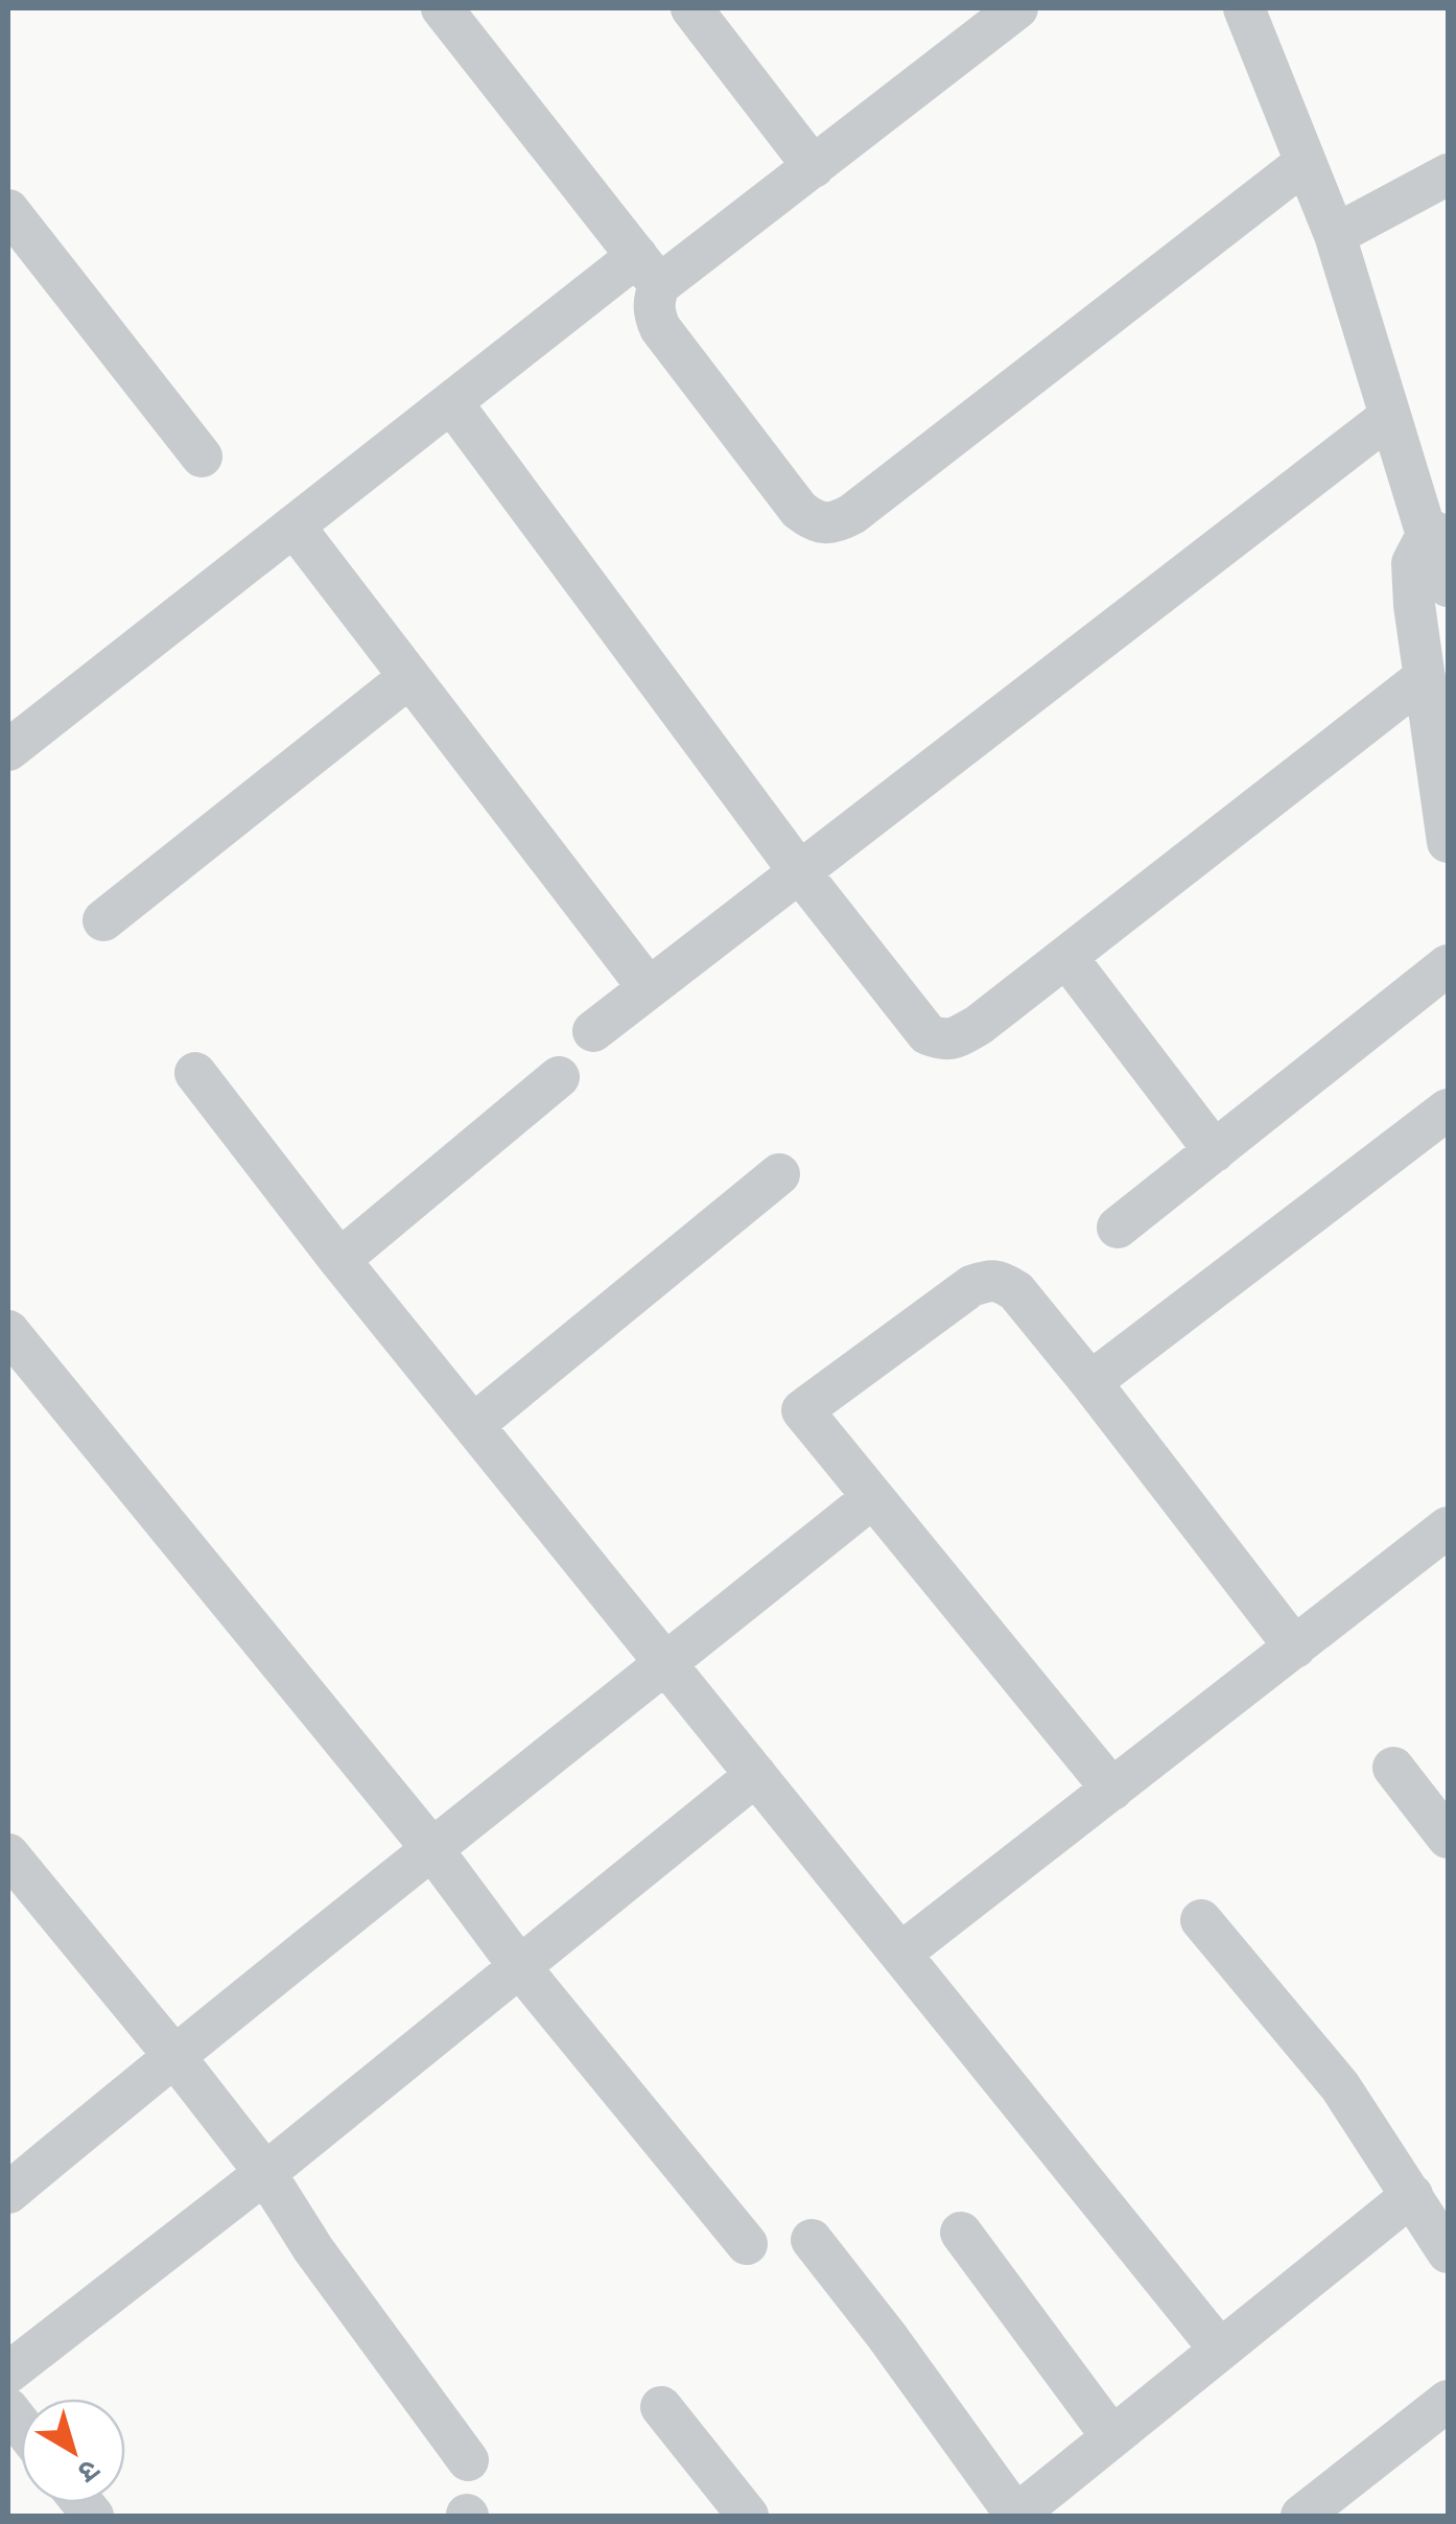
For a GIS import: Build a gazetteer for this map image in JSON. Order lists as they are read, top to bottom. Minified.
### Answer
{"north":"bottom right"}
